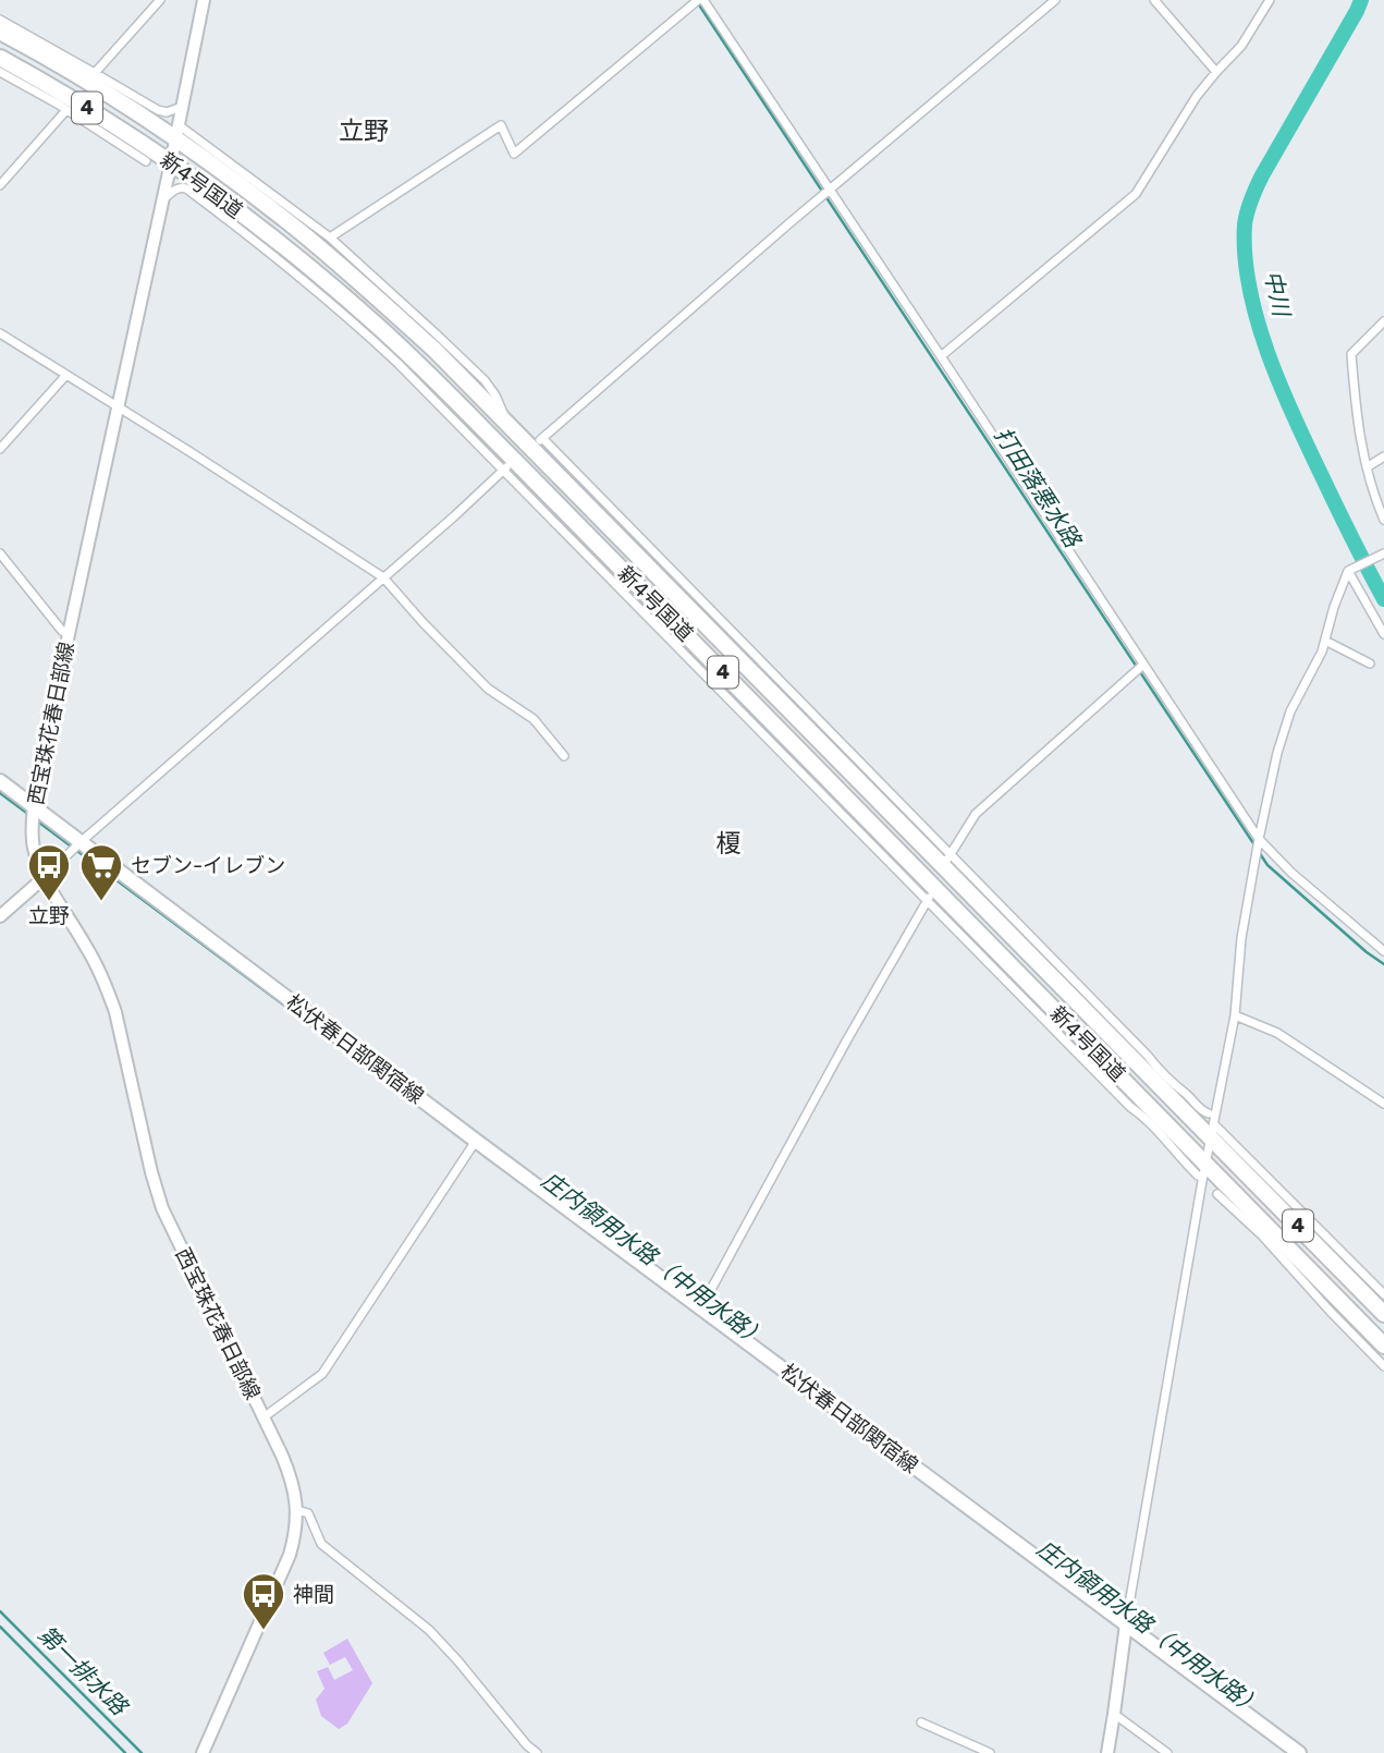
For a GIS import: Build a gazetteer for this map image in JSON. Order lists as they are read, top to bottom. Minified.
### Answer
{"streets":{"highway":["4","新4号国道"],"main road":["西宝珠花春日部線","松伏春日部関宿線"]},"crossings":[["新4号国道","西宝珠花春日部線"],["西宝珠花春日部線","松伏春日部関宿線"]],"districts":["立野","榎"],"water":["中川","打田落悪水路","庄内領用水路（中用水路）","第一排水路"],"places":{"bus stop":["立野","神間"],"supermarket":["セブン-イレブン"]}}
